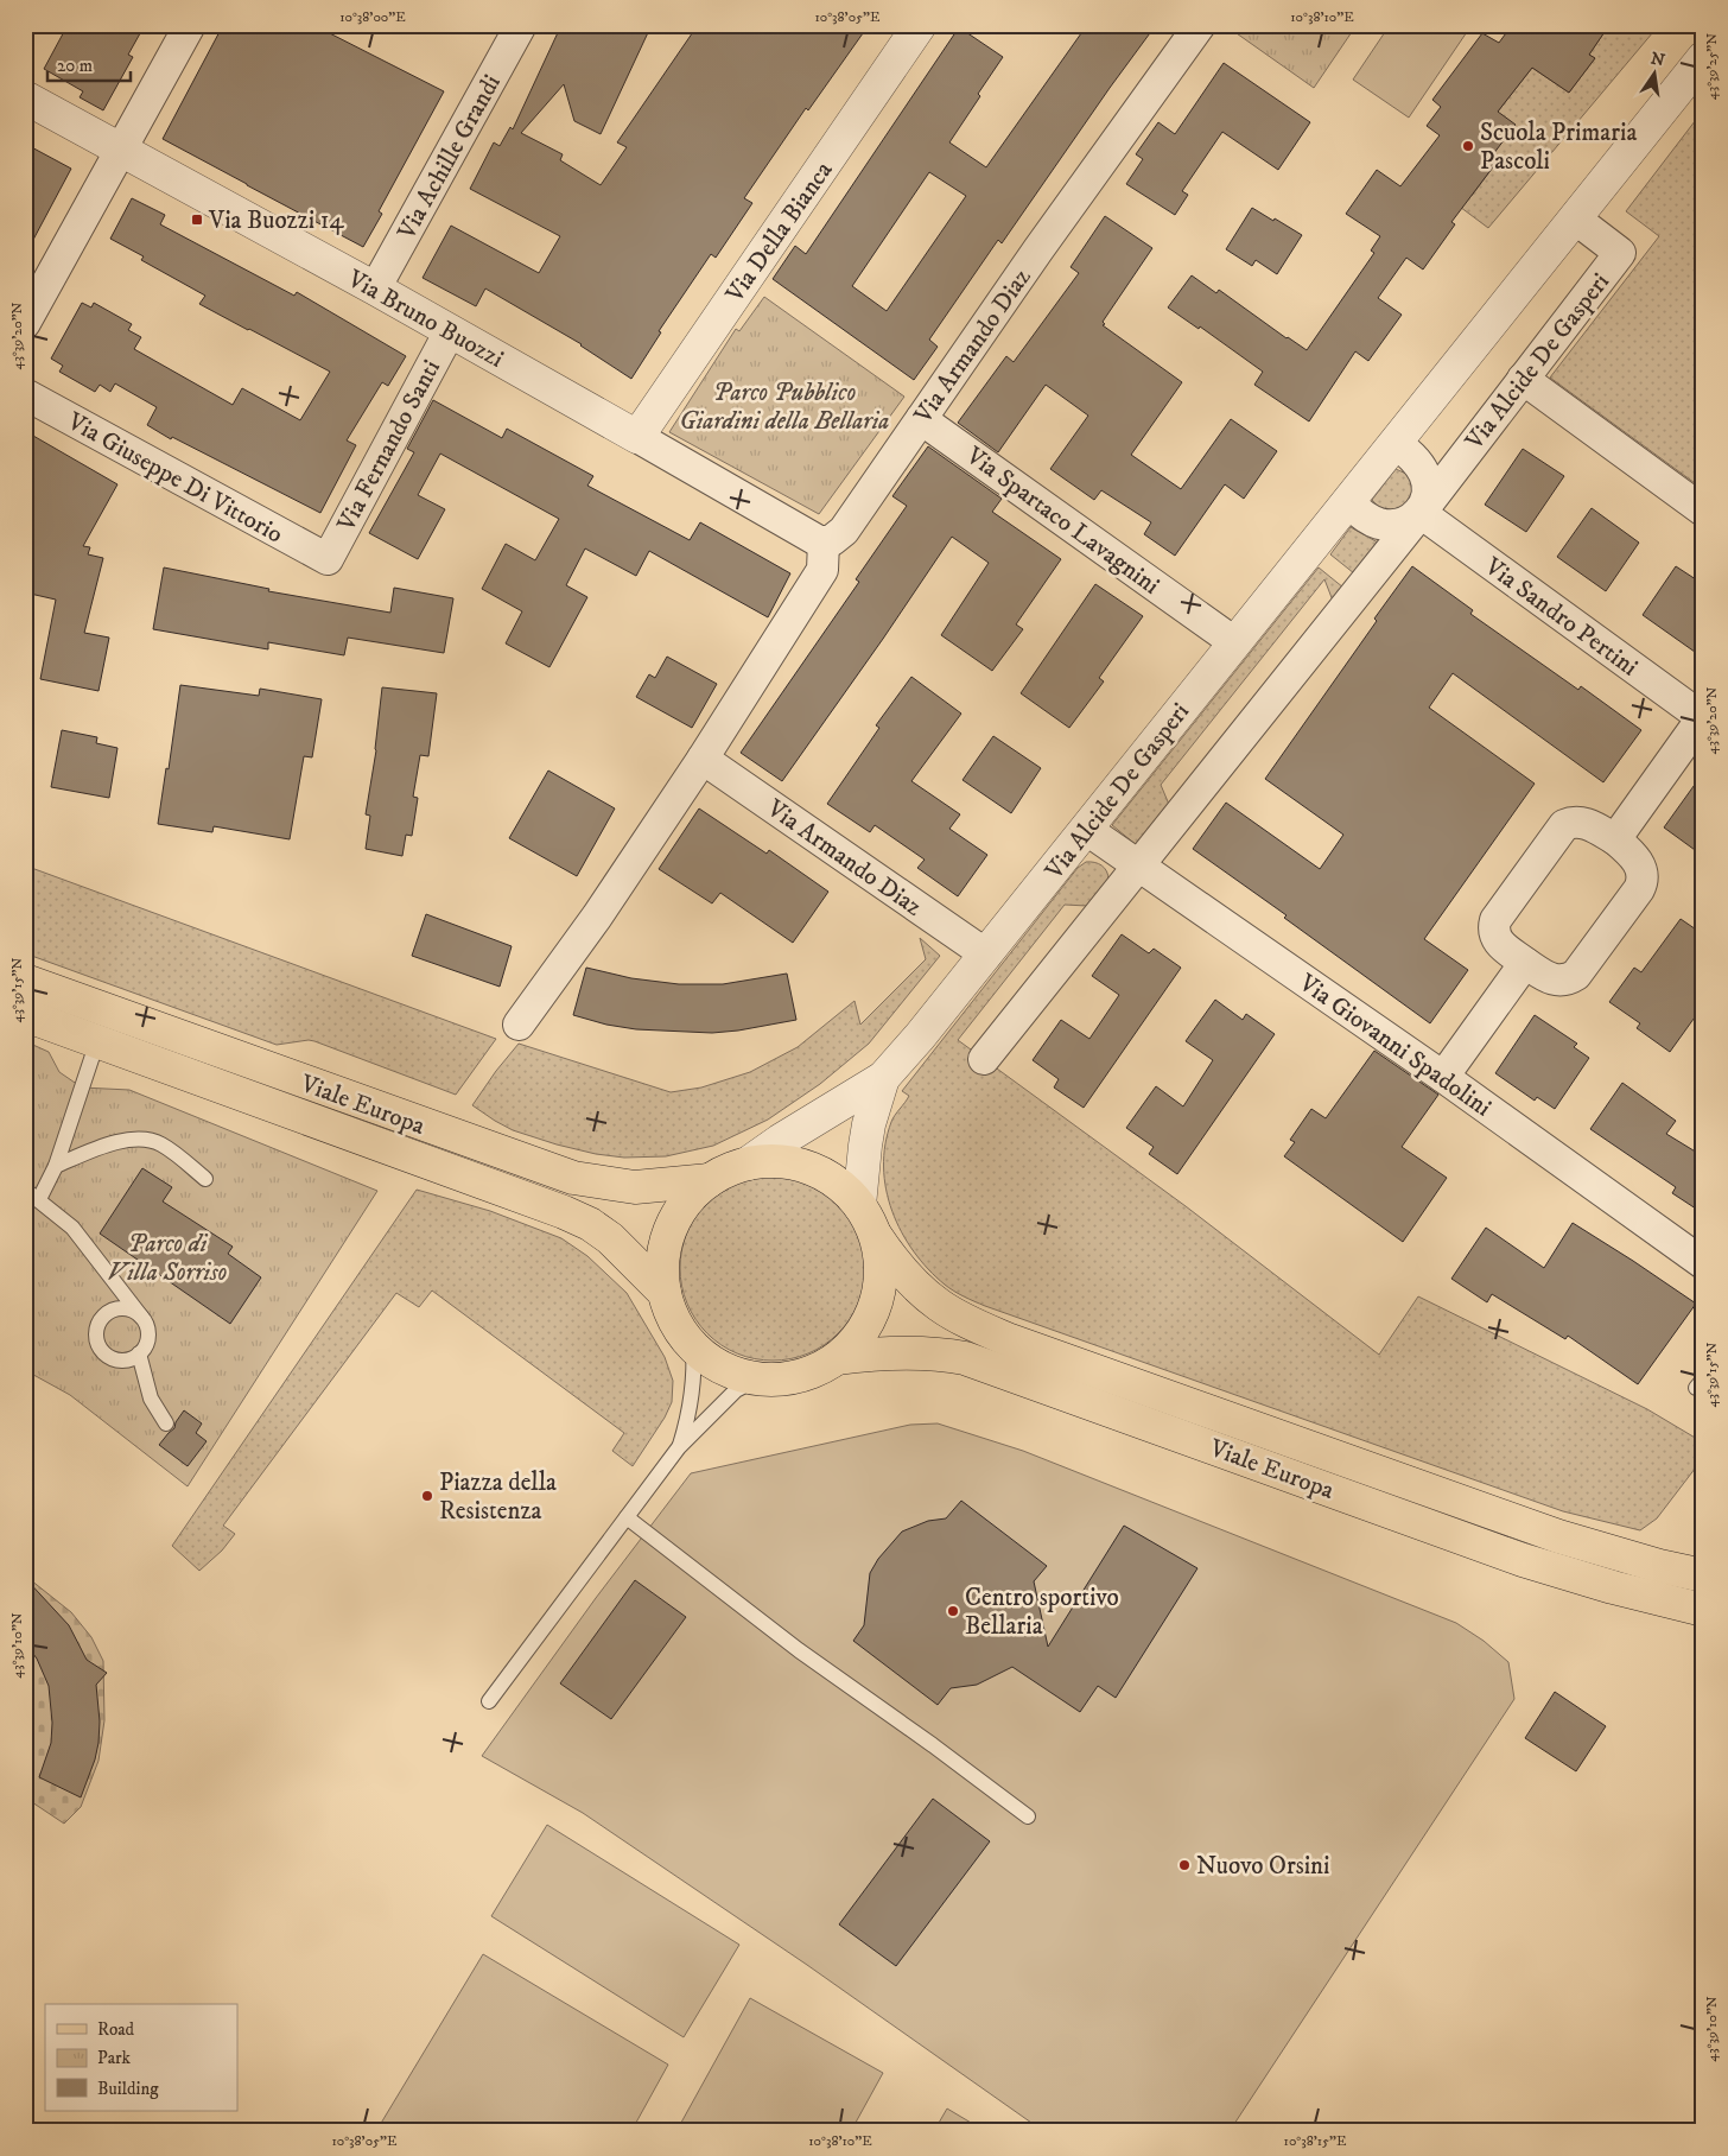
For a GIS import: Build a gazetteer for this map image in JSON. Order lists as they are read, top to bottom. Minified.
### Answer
{"streets":{"main road":["Viale Europa"],"street":["Via Achille Grandi","Via Della Bianca","Via Bruno Buozzi","Via Armando Diaz","Via Alcide De Gasperi","Via Fernando Santi","Via Giuseppe Di Vittorio","Via Spartaco Lavagnini","Via Sandro Pertini","Via Giovanni Spadolini"]},"crossings":[["Via Achille Grandi","Via Bruno Buozzi"],["Via Della Bianca","Via Bruno Buozzi"],["Via Bruno Buozzi","Via Armando Diaz"],["Via Bruno Buozzi","Via Fernando Santi"],["Via Armando Diaz","Via Alcide De Gasperi"],["Via Armando Diaz","Via Spartaco Lavagnini"],["Via Alcide De Gasperi","Via Spartaco Lavagnini"],["Via Alcide De Gasperi","Via Sandro Pertini"],["Via Alcide De Gasperi","Via Giovanni Spadolini"],["Via Alcide De Gasperi","Viale Europa"],["Via Fernando Santi","Via Giuseppe Di Vittorio"]],"parks":["Parco Pubblico Giardini della Bellaria","Parco di Villa Sorriso"],"places":{"other":["Scuola Primaria Pascoli","Piazza della Resistenza","Centro sportivo Bellaria","Nuovo Orsini"],"transit":["Via Buozzi 14"]},"legend":["Road","Park","Building"],"scale_bar":"20 m","north":"top","coordinates":["10°38'00\"E","10°38'05\"E","10°38'10\"E","43°39'25\"N","43°39'20\"N","43°39'15\"N","43°39'10\"N","10°38'15\"E"]}
